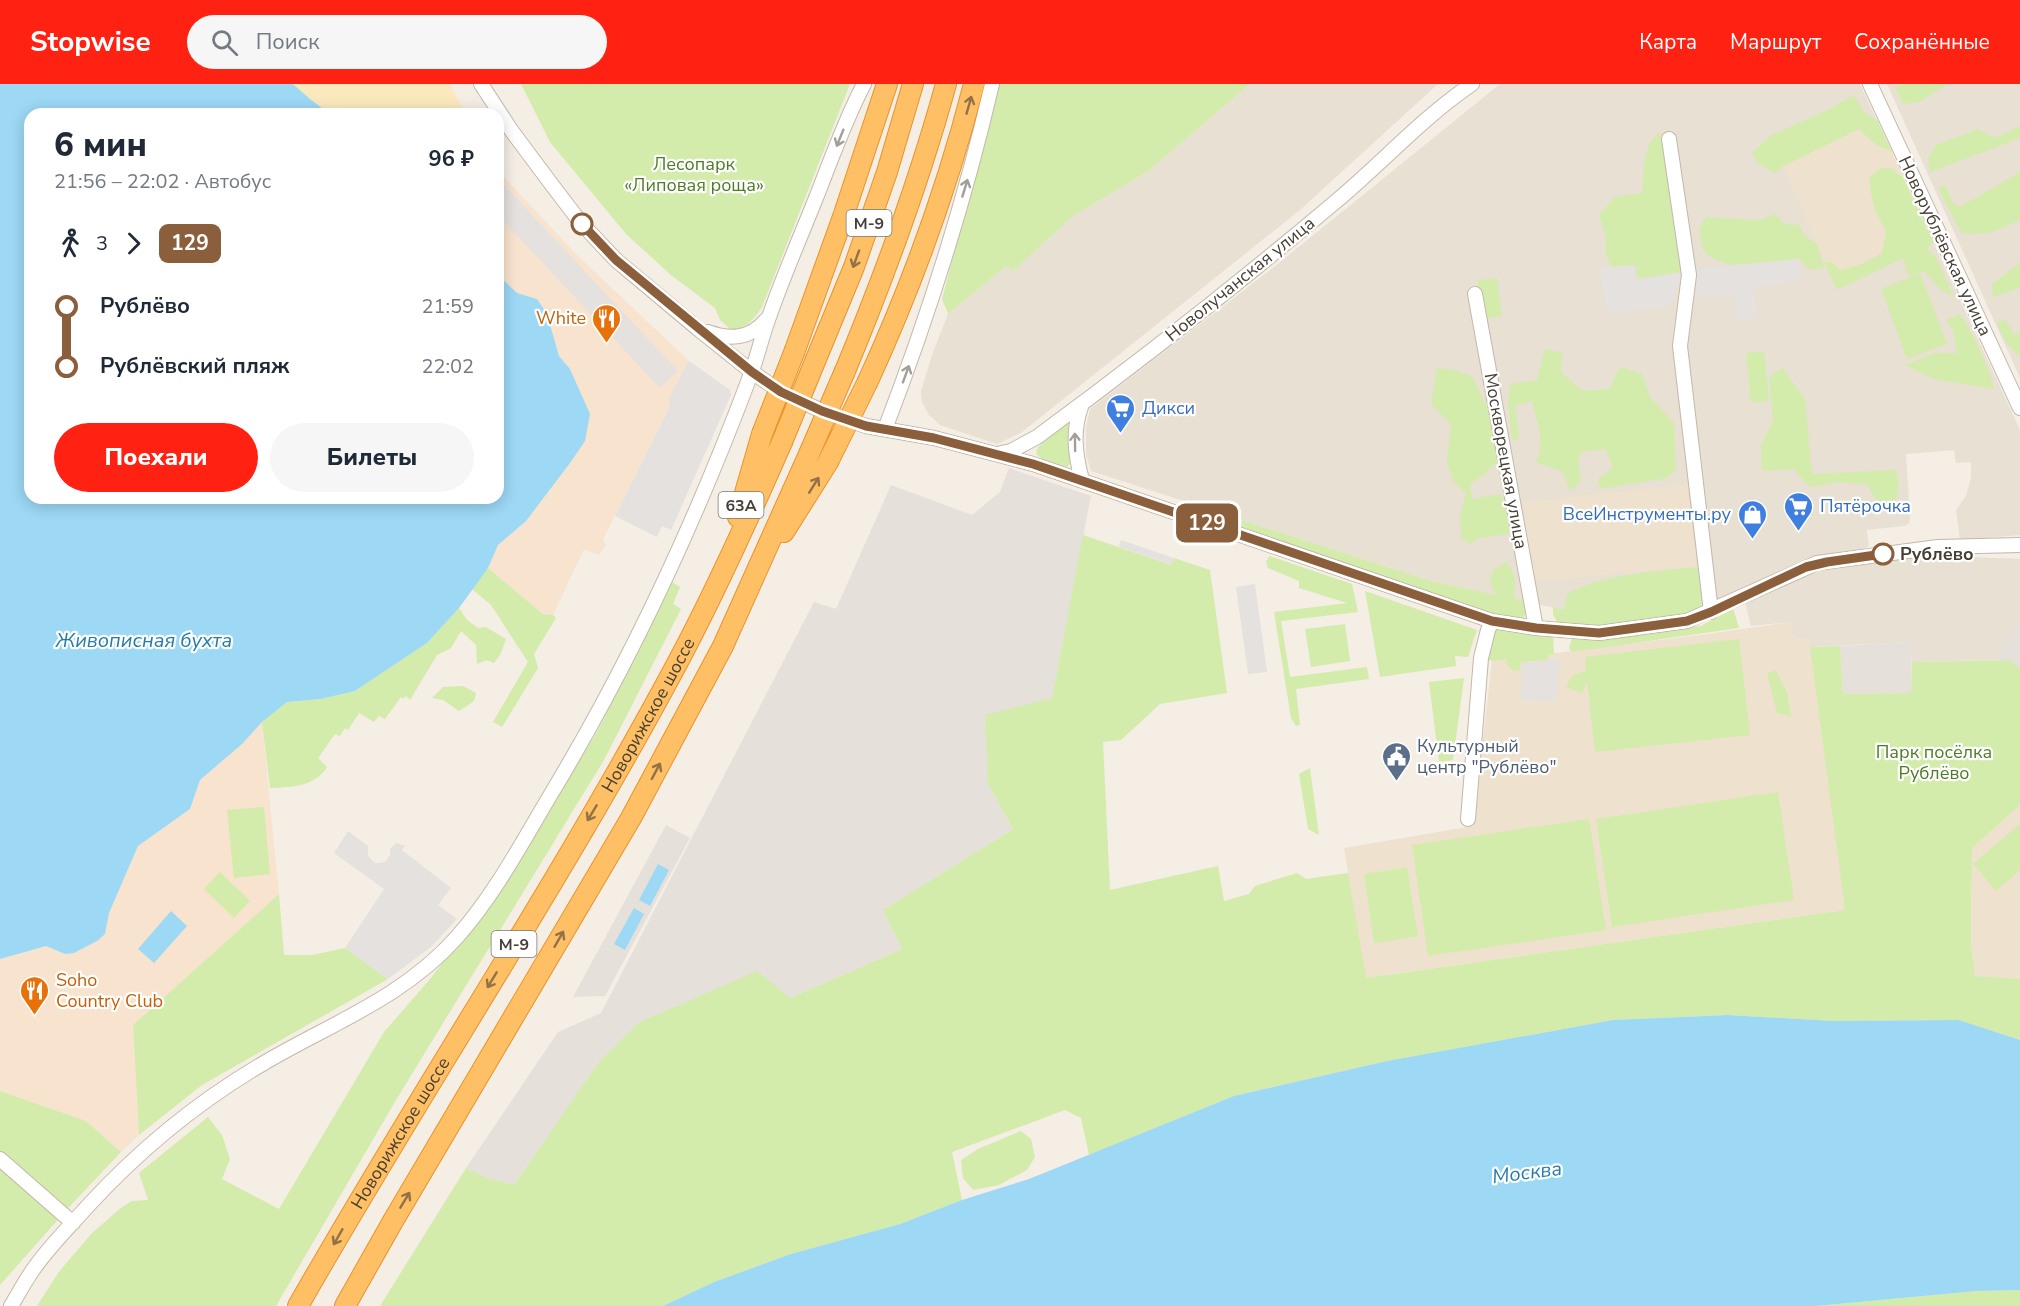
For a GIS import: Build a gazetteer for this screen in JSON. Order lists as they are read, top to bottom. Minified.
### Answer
{"streets":{"highway":["М-9","63A","Новорижское шоссе"],"street":["Новорублёвская улица","Новолучанская улица","Москворецкая улица"]},"crossings":[["63A","Новорижское шоссе"]],"water":["Живописная бухта","Москва"],"parks":["Лесопарк «Липовая роща»","Парк посёлка Рублёво"],"places":{"restaurant":["White","Soho Country Club"],"supermarket":["Дикси","Пятёрочка"],"shop":["ВсеИнструменты.ру"],"other":["Рублёво"],"public building":["Культурный центр \"Рублёво\""]},"lines":["bus line 129"],"page":{"header":"Stopwise","search":"Поиск","nav":["Карта","Маршрут","Сохранённые"],"on_map":"129","heading":["6 мин","21:56 – 22:02 · Автобус","96 ₽"],"legs":["3","129"],"list":[{"name":"Рублёво","value":"21:59"},{"name":"Рублёвский пляж","value":"22:02"}],"buttons":["Поехали","Билеты"]}}
